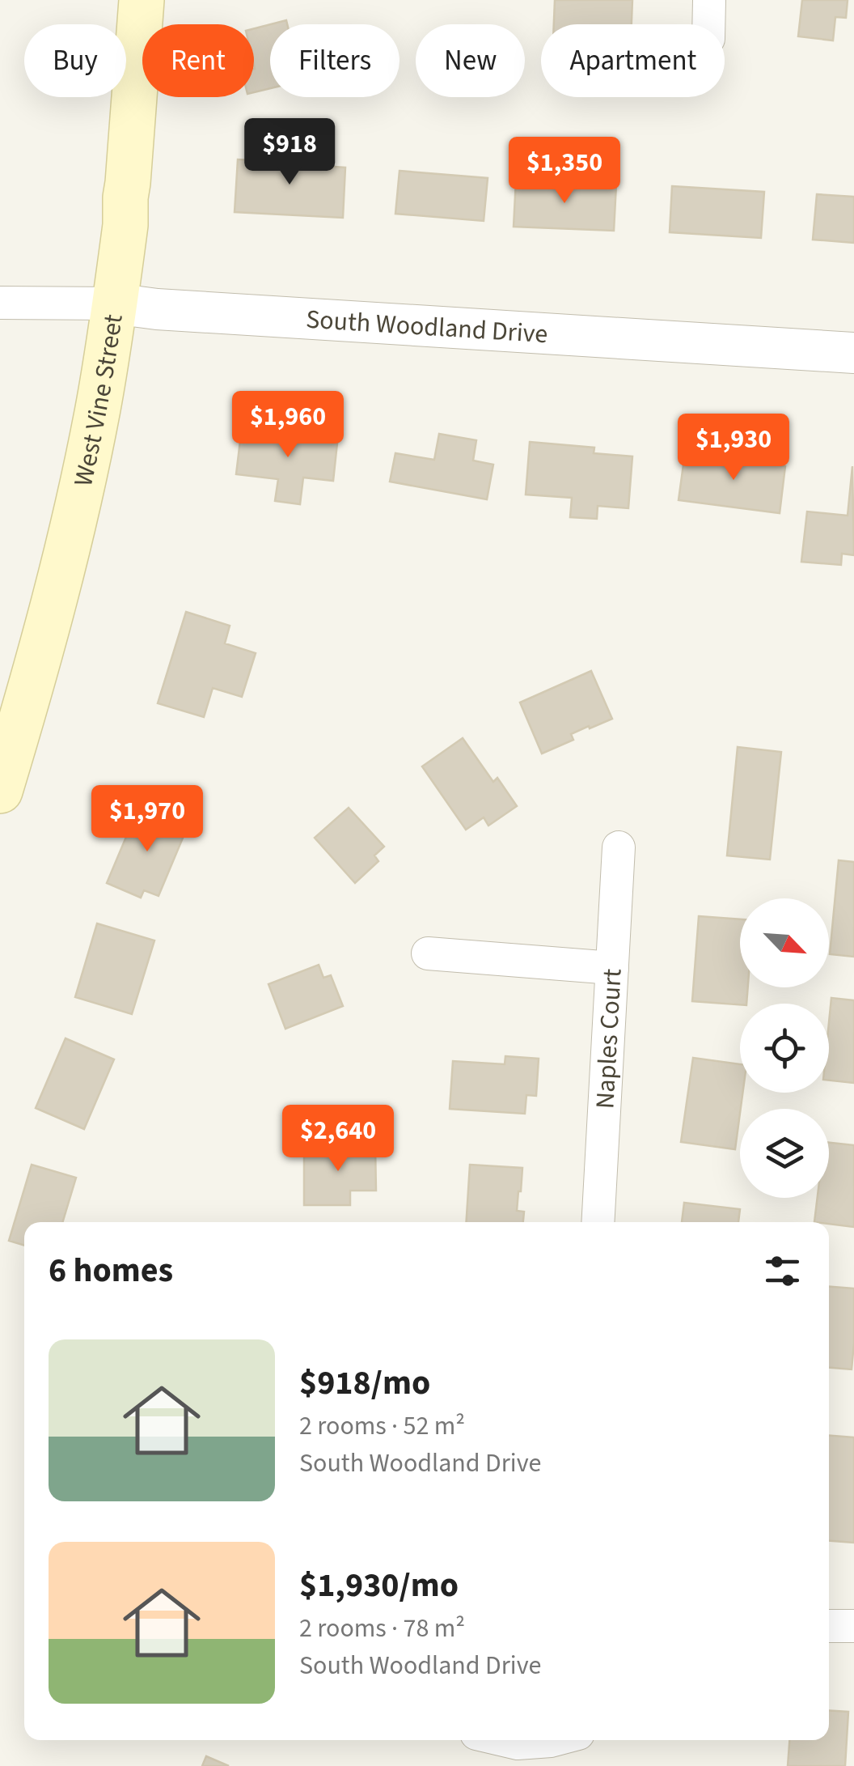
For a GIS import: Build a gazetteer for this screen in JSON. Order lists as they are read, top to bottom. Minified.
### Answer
{"streets":{"main road":["West Vine Street"],"street":["South Woodland Drive","Naples Court"]},"crossings":[["South Woodland Drive","West Vine Street"]],"north":"bottom right","page":{"chip":["Buy","Rent","Filters","New","Apartment"],"price":["$918","$1,350","$1,960","$1,930","$1,970","$2,640"],"heading":"6 homes","list":[{"name":"$918/mo","note":"2 rooms · 52 m² · South Woodland Drive"},{"name":"$1,930/mo","note":"2 rooms · 78 m² · South Woodland Drive"}]}}
